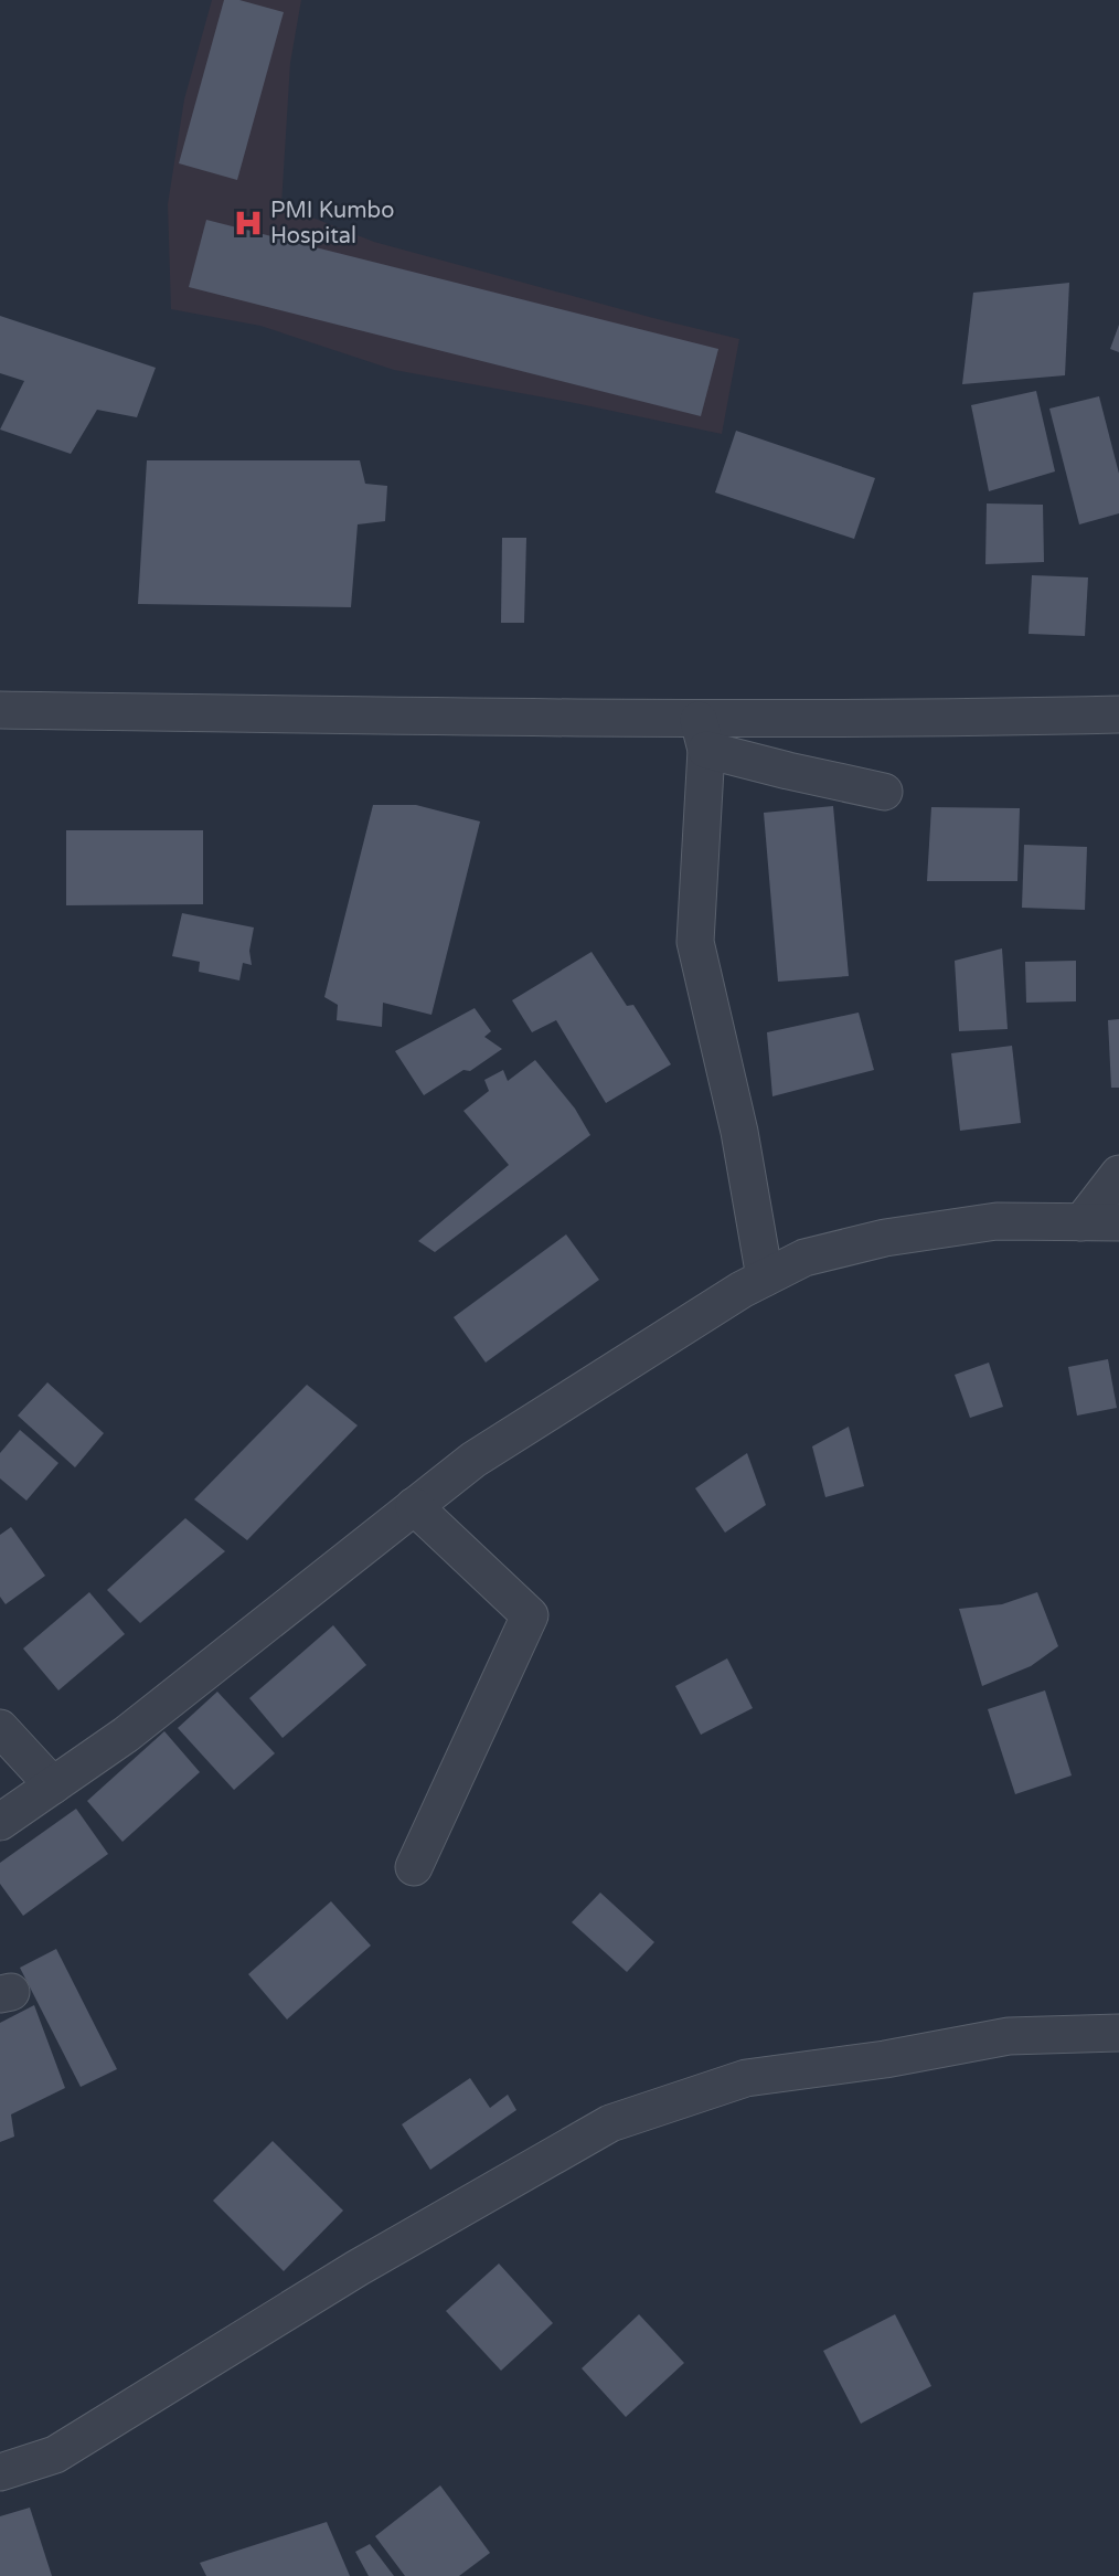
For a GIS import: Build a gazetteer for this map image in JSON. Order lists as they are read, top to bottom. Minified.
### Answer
{"places":{"hospital":["PMI Kumbo Hospital"]}}
